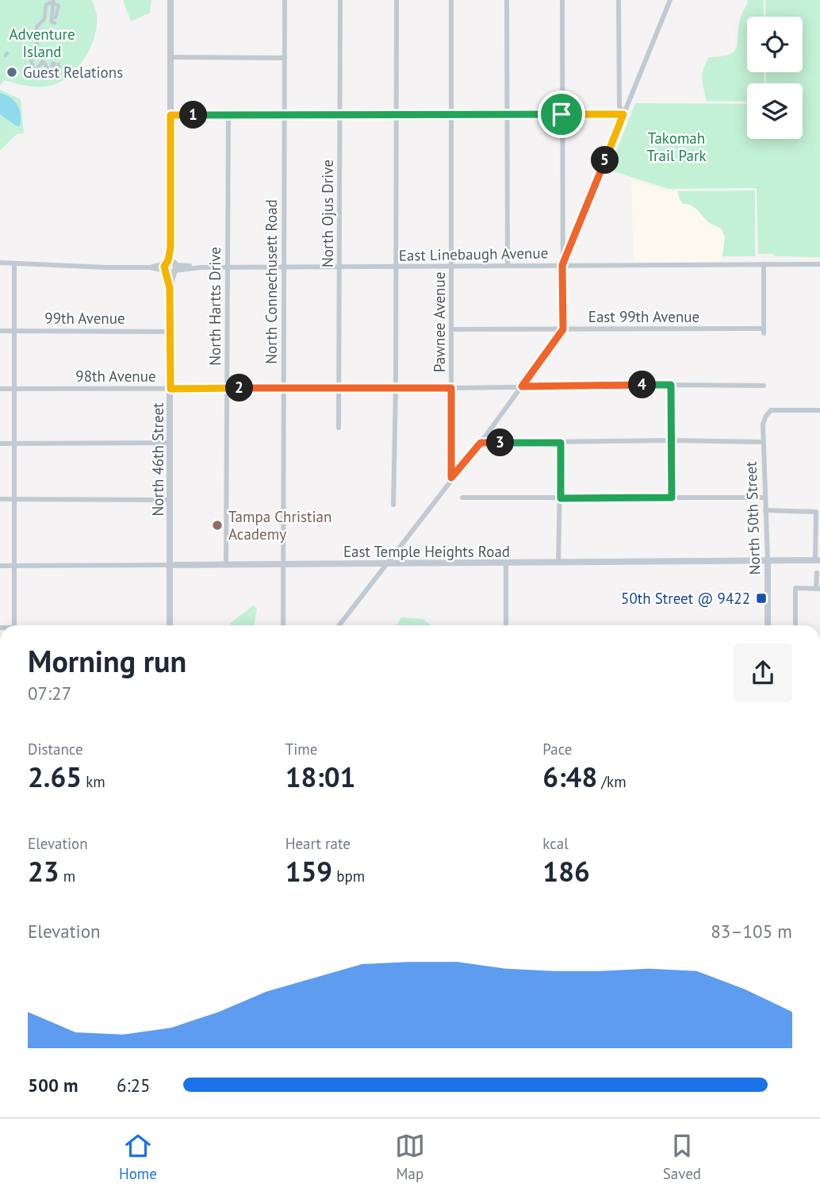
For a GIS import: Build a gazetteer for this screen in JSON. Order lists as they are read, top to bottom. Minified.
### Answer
{"streets":{"street":["North Ojus Drive","East Linebaugh Avenue","North Connechusett Road","North Hartts Drive","East 99th Avenue","99th Avenue","Pawnee Avenue","98th Avenue","North 46th Street","North 50th Street","East Temple Heights Road"]},"crossings":[["North Ojus Drive","East Linebaugh Avenue"],["North Ojus Drive","98th Avenue"],["East Linebaugh Avenue","North Connechusett Road"],["East Linebaugh Avenue","North Hartts Drive"],["East Linebaugh Avenue","East 99th Avenue"],["East Linebaugh Avenue","Pawnee Avenue"],["East Linebaugh Avenue","North 46th Street"],["North Connechusett Road","98th Avenue"],["North Connechusett Road","East Temple Heights Road"],["North Hartts Drive","98th Avenue"],["North Hartts Drive","East Temple Heights Road"],["East 99th Avenue","Pawnee Avenue"],["99th Avenue","North 46th Street"],["Pawnee Avenue","98th Avenue"],["98th Avenue","North 46th Street"],["North 46th Street","East Temple Heights Road"],["North 50th Street","East Temple Heights Road"]],"parks":["Adventure Island","Takomah Trail Park"],"places":{"other":["Guest Relations","Tampa Christian Academy"],"transit":["50th Street @ 9422"]},"page":{"pins":["1","5","4","2","3"],"heading":["Morning run","07:27"],"stats":[["Distance","2.65 km"],["Time","18:01"],["Pace","6:48 /km"],["Elevation","23 m"],["Heart rate","159 bpm"],["kcal","186"]],"chart":["Elevation","83–105 m"],"list":[{"name":"500 m","note":"6:25"}],"tabs":["Home","Map","Saved"]}}
